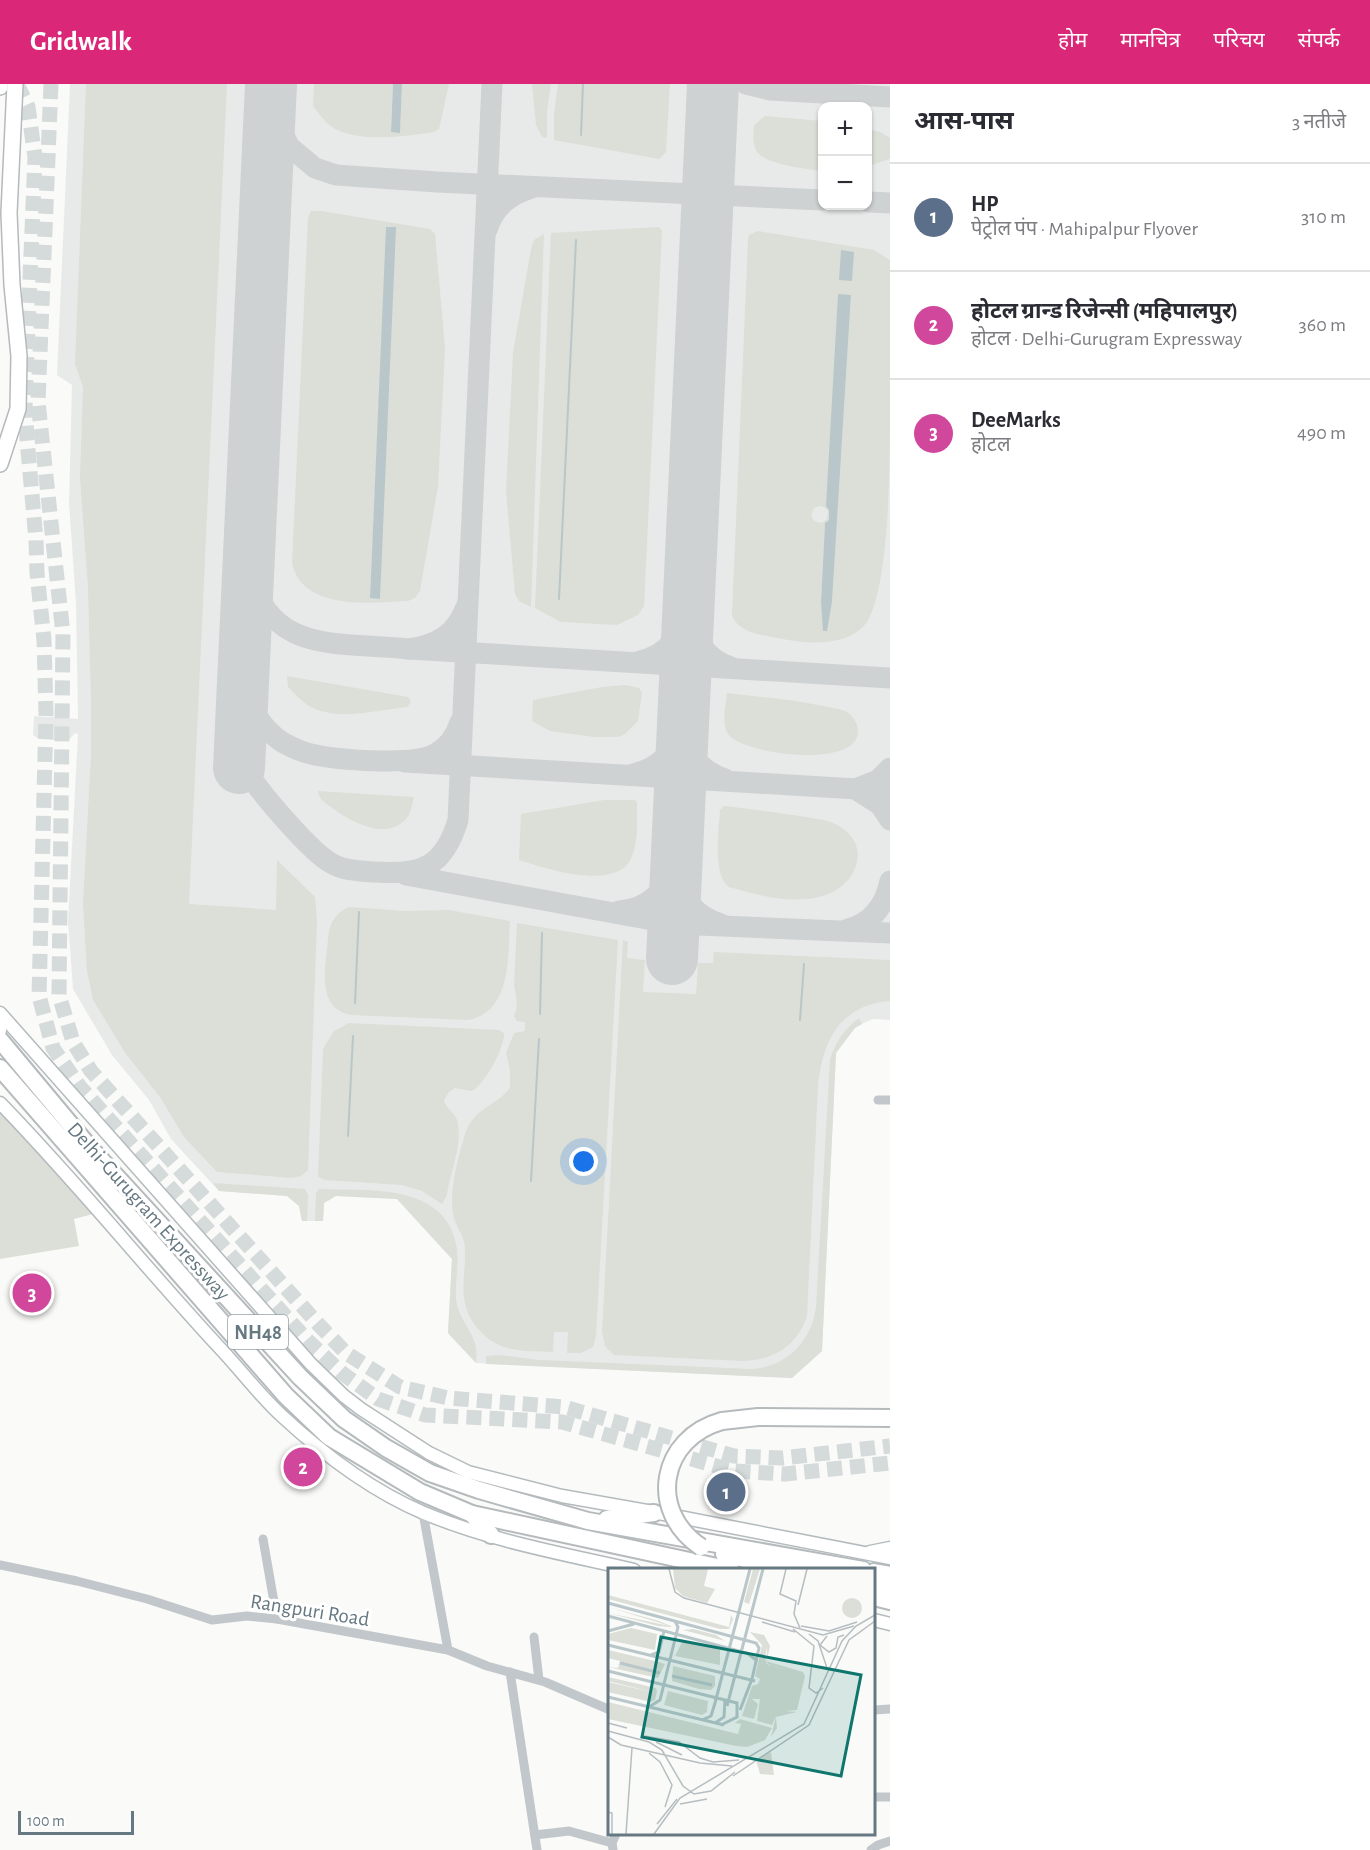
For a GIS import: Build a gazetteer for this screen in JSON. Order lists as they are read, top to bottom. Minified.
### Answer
{"streets":{"highway":["Delhi-Gurugram Expressway","NH48"],"street":["Rangpuri Road"]},"crossings":[["Delhi-Gurugram Expressway","NH48"]],"scale_bar":"100 m","page":{"header":"Gridwalk","nav":["होम","मानचित्र","परिचय","संपर्क"],"heading":["आस-पास","3 नतीजे"],"map_buttons":["+","−"],"list":[{"mark":"1","name":"HP","note":"पेट्रोल पंप · Mahipalpur Flyover","value":"310 m"},{"mark":"2","name":"होटल ग्रान्ड रिजेन्सी (महिपालपुर)","note":"होटल · Delhi-Gurugram Expressway","value":"360 m"},{"mark":"3","name":"DeeMarks","note":"होटल","value":"490 m"}],"pins":["3","2","1"],"scale":"100 m"}}
